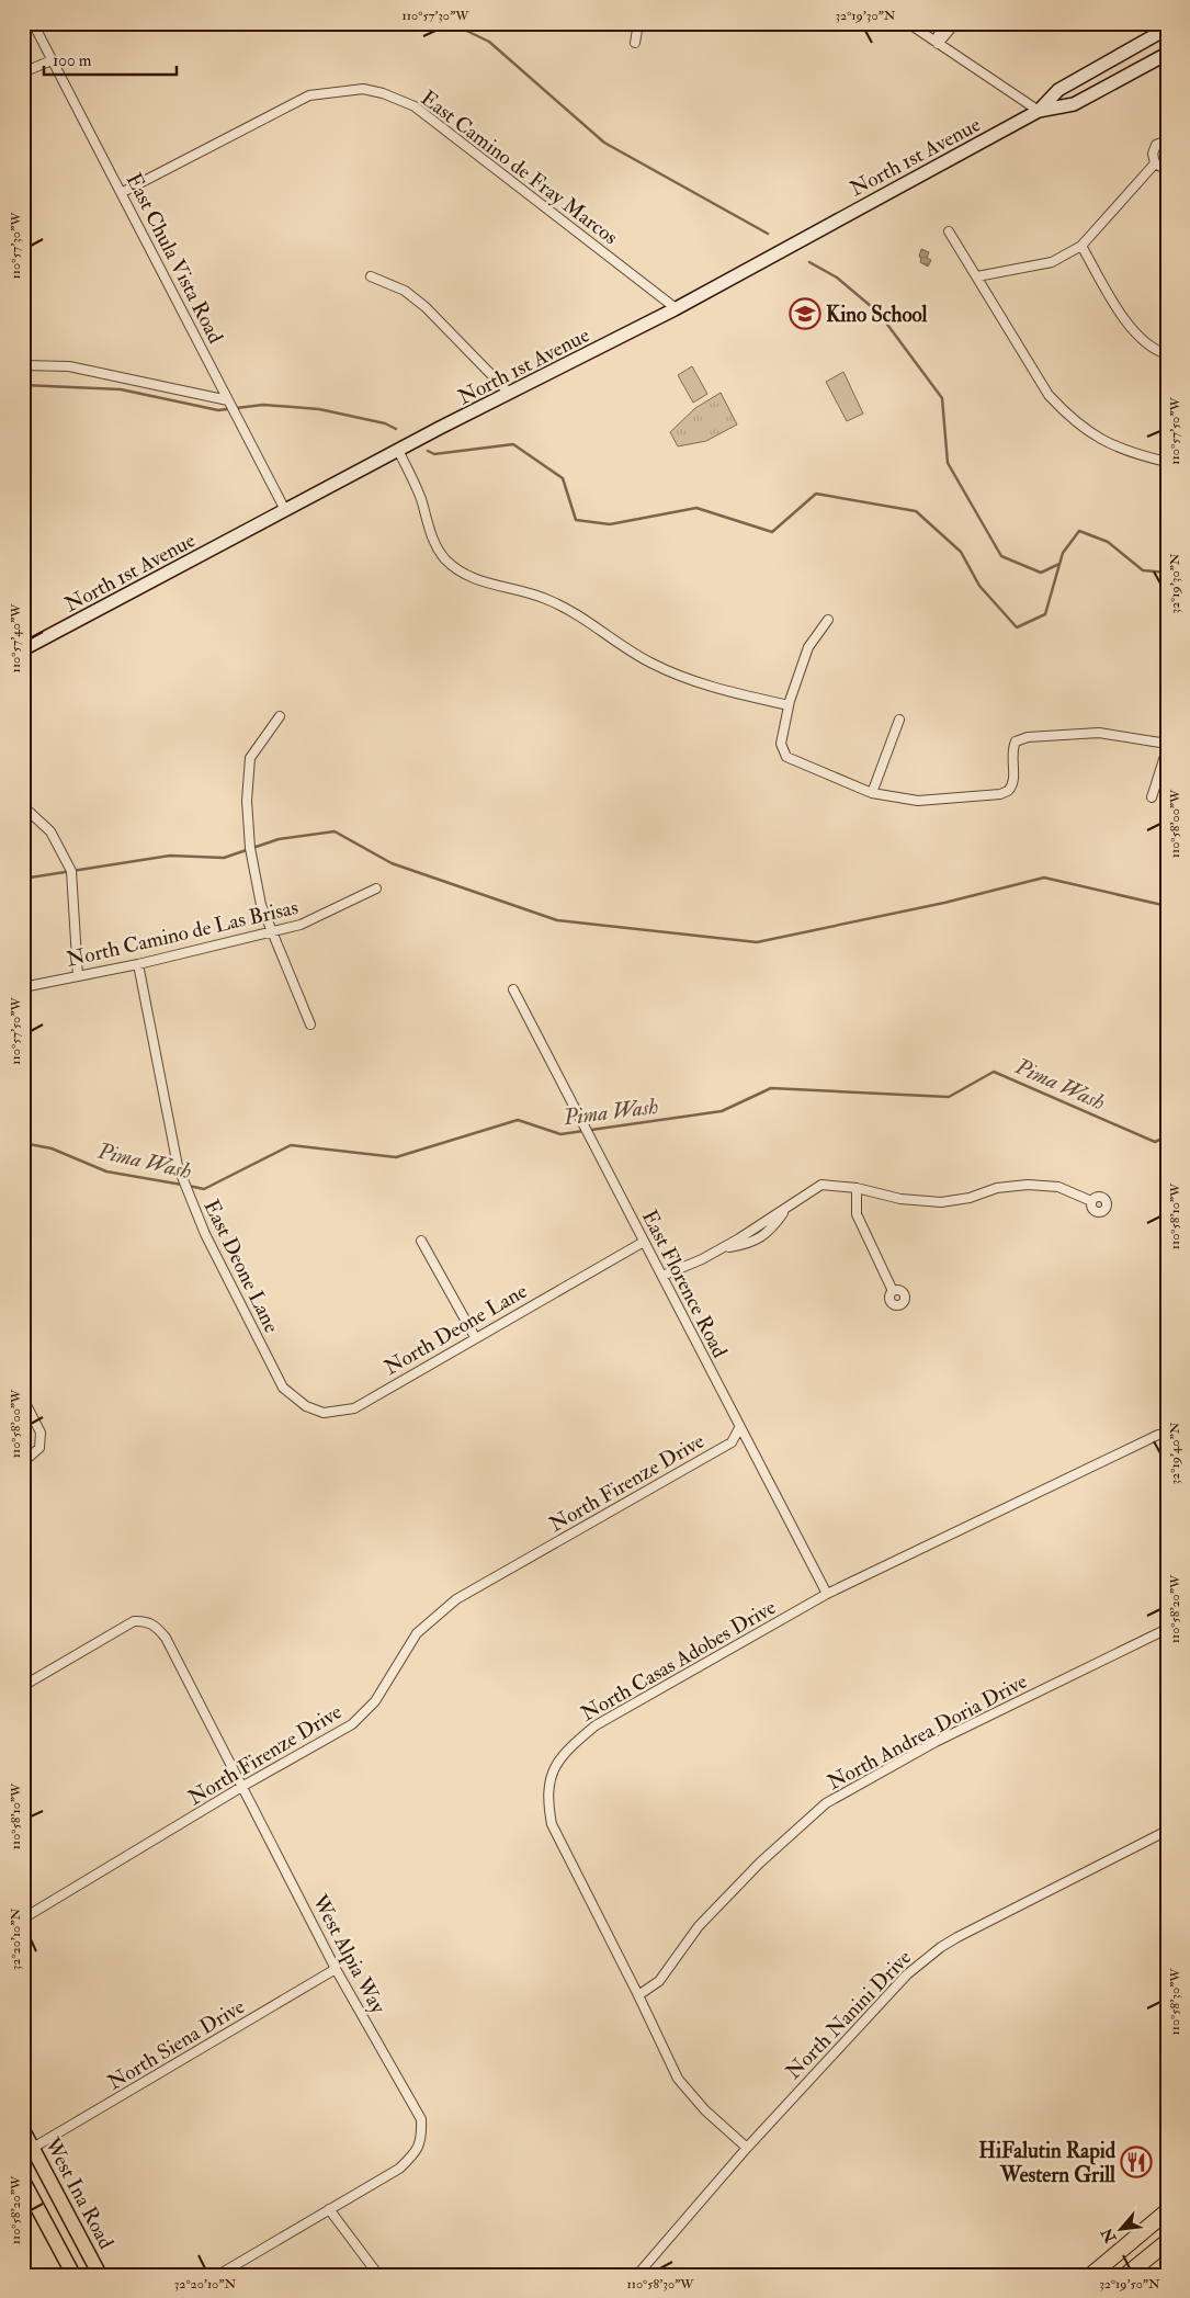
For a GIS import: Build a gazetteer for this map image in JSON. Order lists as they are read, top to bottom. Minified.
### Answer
{"streets":{"main road":["North 1st Avenue","West Ina Road"],"street":["East Camino de Fray Marcos","East Chula Vista Road","North Camino de Las Brisas","East Deone Lane","East Florence Road","North Deone Lane","North Firenze Drive","North Casas Adobes Drive","North Andrea Doria Drive","West Alpia Way","North Nanini Drive","North Siena Drive"]},"crossings":[["North 1st Avenue","East Camino de Fray Marcos"],["North 1st Avenue","East Chula Vista Road"],["East Camino de Fray Marcos","East Chula Vista Road"],["North Camino de Las Brisas","East Deone Lane"],["East Deone Lane","North Deone Lane"],["East Florence Road","North Deone Lane"],["East Florence Road","North Firenze Drive"],["East Florence Road","North Casas Adobes Drive"],["North Firenze Drive","West Alpia Way"],["North Casas Adobes Drive","North Andrea Doria Drive"],["North Casas Adobes Drive","North Nanini Drive"],["West Alpia Way","North Siena Drive"],["North Siena Drive","West Ina Road"]],"water":["Pima Wash"],"places":{"school or university":["Kino School"],"restaurant":["HiFalutin Rapid Western Grill"]},"scale_bar":"100 m","north":"bottom left","coordinates":["110°57'30\"W","32°19'30\"N","110°57'50\"W","110°57'40\"W","110°58'00\"W","110°58'10\"W","32°19'40\"N","110°58'20\"W","32°20'10\"N","110°58'30\"W","32°19'50\"N"]}
